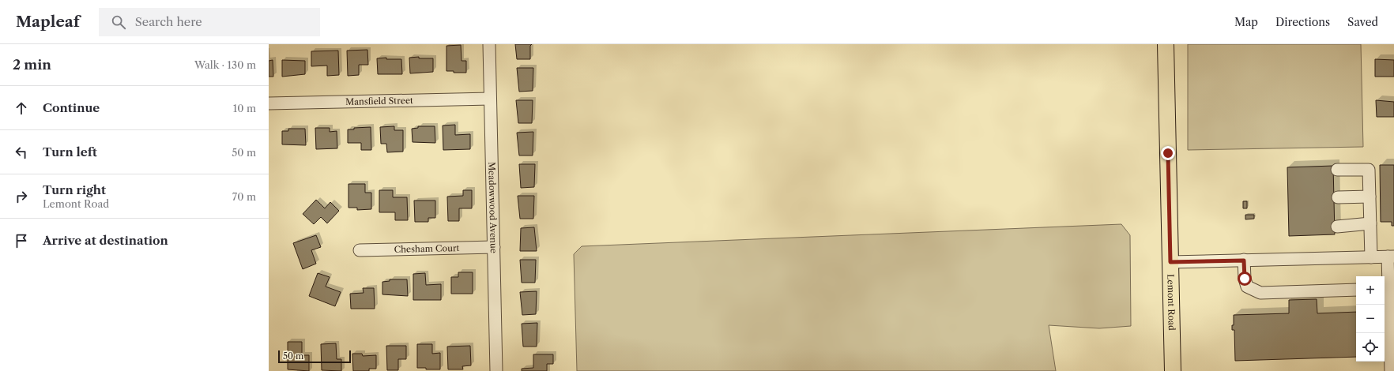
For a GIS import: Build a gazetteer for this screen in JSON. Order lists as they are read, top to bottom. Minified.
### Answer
{"streets":{"main road":["Lemont Road"],"street":["Mansfield Street","Meadowwood Avenue","Chesham Court"]},"crossings":[["Mansfield Street","Meadowwood Avenue"],["Meadowwood Avenue","Chesham Court"]],"scale_bar":"50 m","page":{"header":"Mapleaf","search":"Search here","nav":["Map","Directions","Saved"],"heading":["2 min","Walk · 130 m"],"list":[["Continue","10 m"],["Turn left","50 m"],["Turn right","Lemont Road","70 m"],"Arrive at destination"],"map_buttons":["+","−"],"scale":"50 m"}}
